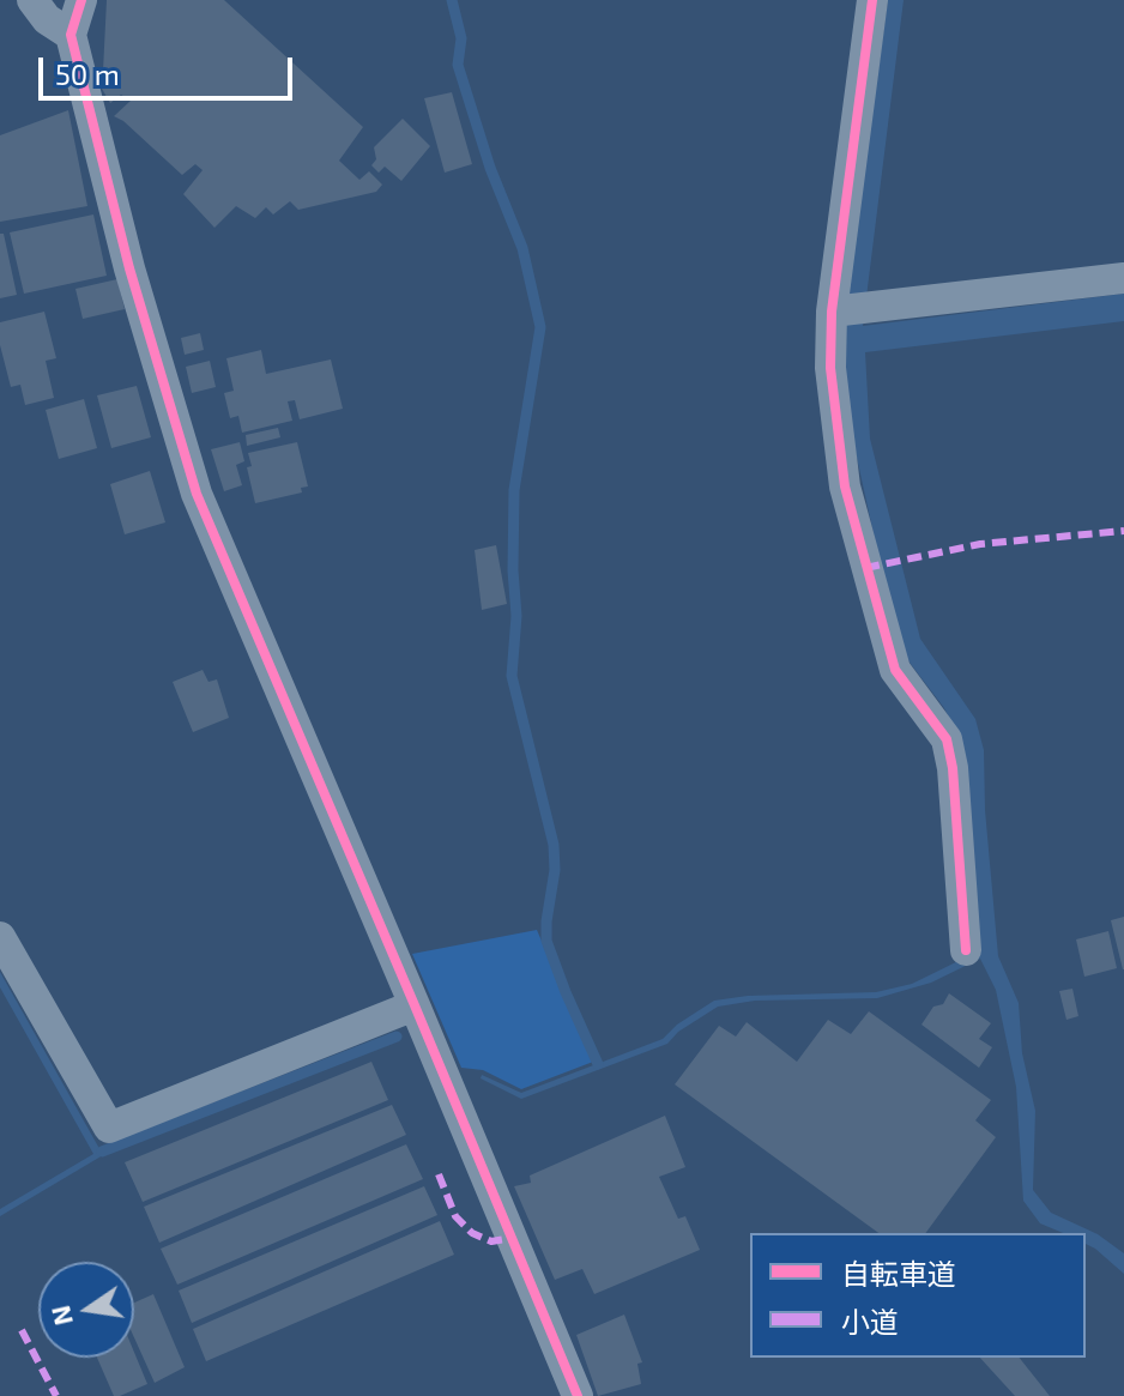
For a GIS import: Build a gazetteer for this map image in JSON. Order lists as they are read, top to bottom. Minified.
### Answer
{"legend":["自転車道","小道"],"scale_bar":"50 m","north":"left"}
